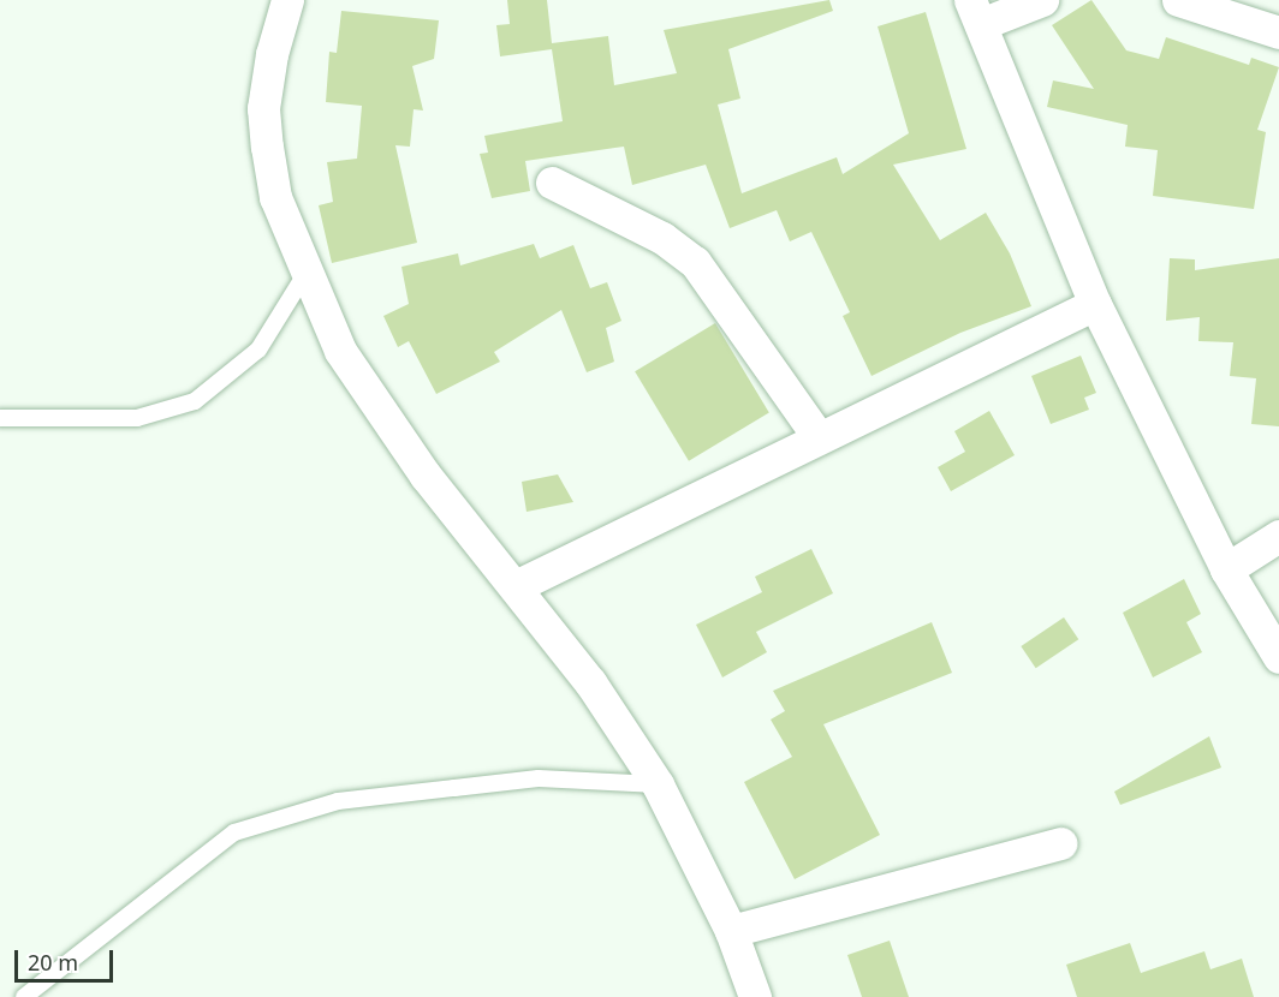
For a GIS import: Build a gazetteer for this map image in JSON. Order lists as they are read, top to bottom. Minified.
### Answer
{"scale_bar":"20 m"}
